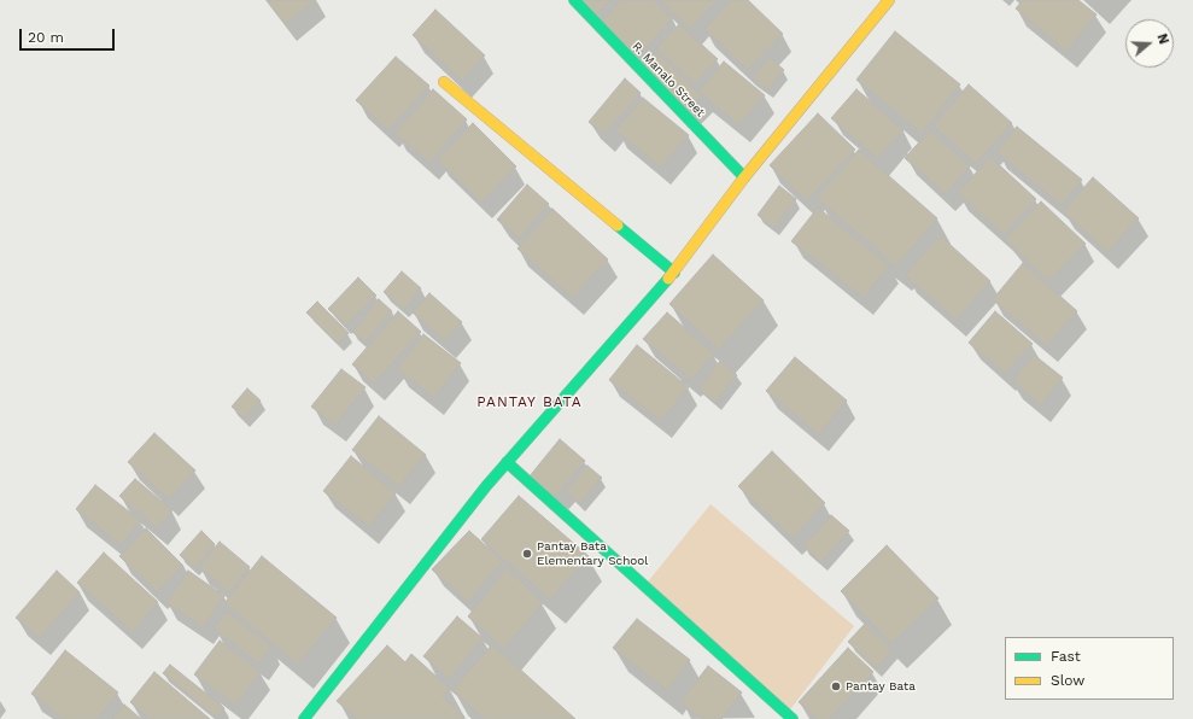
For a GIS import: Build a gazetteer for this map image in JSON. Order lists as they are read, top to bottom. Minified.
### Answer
{"streets":{"street":["R. Manalo Street"]},"districts":["PANTAY BATA"],"places":["Pantay Bata Elementary School","Pantay Bata"],"legend":["Fast","Slow"],"scale_bar":"20 m","north":"right"}
